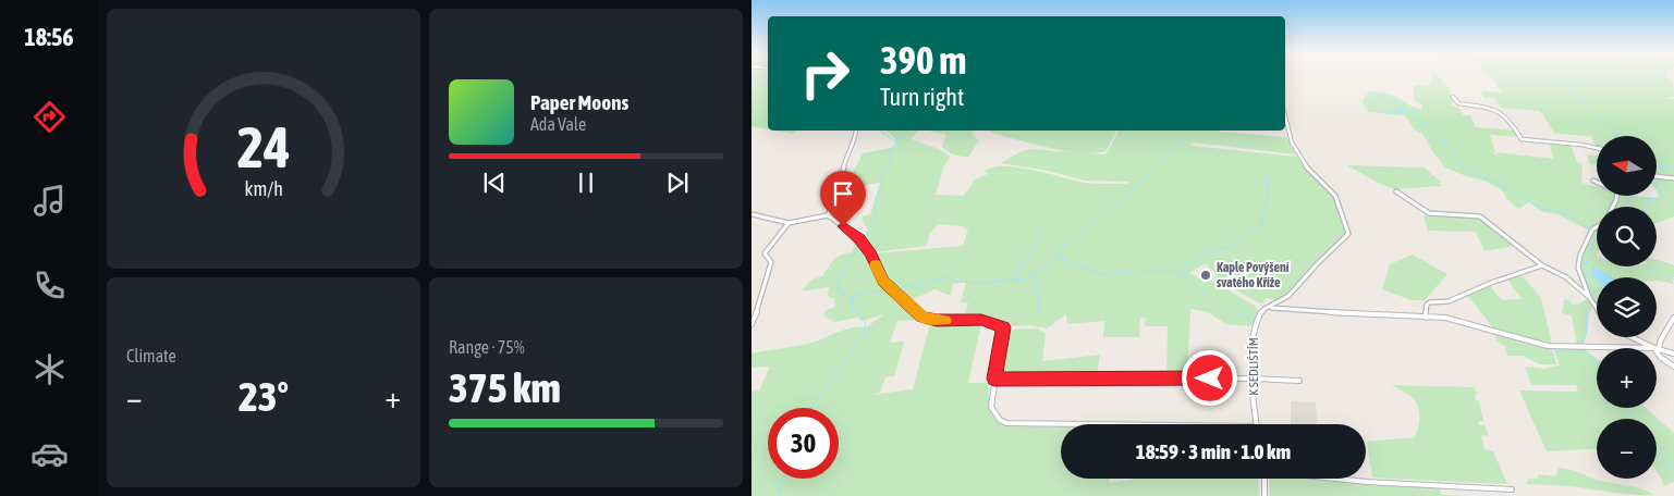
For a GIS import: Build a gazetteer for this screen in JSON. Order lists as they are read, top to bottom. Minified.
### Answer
{"streets":{"street":["K SEDLIŠTÍM"]},"places":["Kaple Povýšení svatého Kříže"],"north":"left","page":{"tabs":"18:56","turn":["390 m","Turn right"],"song":["Paper Moons","Ada Vale"],"map_buttons":["+","−"],"tile":["Climate",["Range · 75%","375 km"]],"heat":["−","23°","+"],"limit":"30","trip":"18:59 · 3 min · 1.0 km","gauge":["24","km/h"]}}
